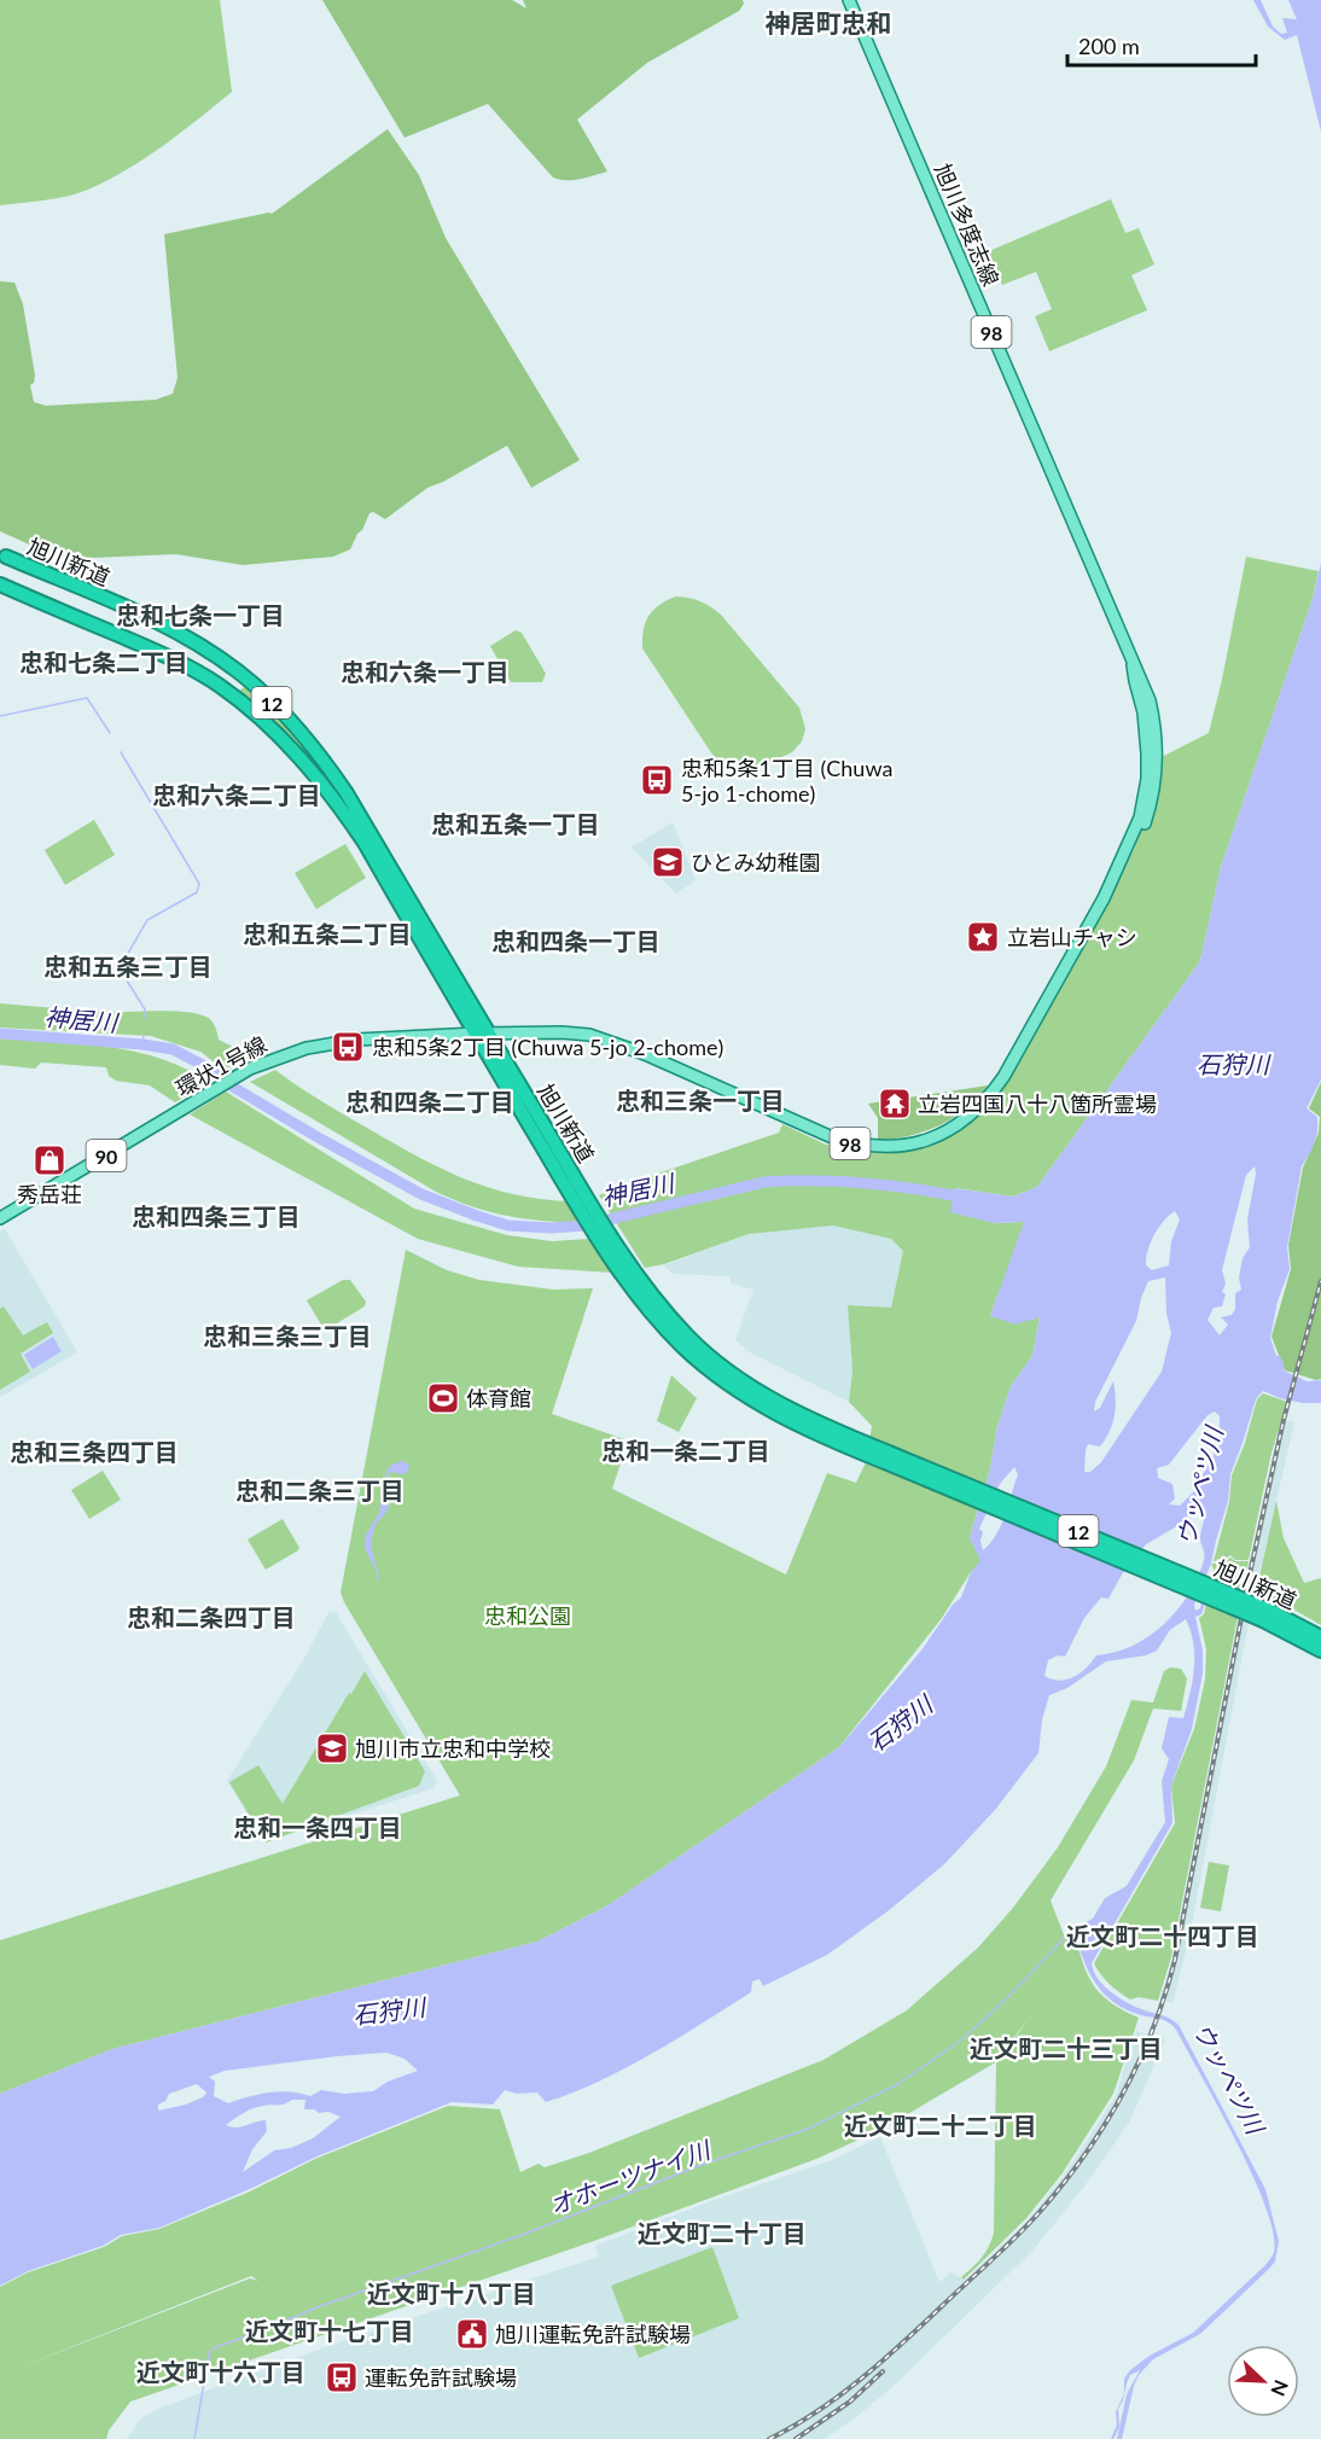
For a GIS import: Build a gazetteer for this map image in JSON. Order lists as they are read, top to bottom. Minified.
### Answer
{"streets":{"highway":["旭川新道","12"],"main road":["旭川多度志線","98","環状1号線","90"]},"crossings":[["旭川多度志線","旭川新道"],["旭川多度志線","環状1号線"],["旭川新道","環状1号線"]],"districts":["神居町忠和","忠和七条一丁目","忠和七条二丁目","忠和六条一丁目","忠和六条二丁目","忠和五条一丁目","忠和五条二丁目","忠和四条一丁目","忠和五条三丁目","忠和三条一丁目","忠和四条二丁目","忠和四条三丁目","忠和三条三丁目","忠和一条二丁目","忠和三条四丁目","忠和二条三丁目","忠和二条四丁目","忠和一条四丁目","近文町二十四丁目","近文町二十三丁目","近文町二十二丁目","近文町二十丁目","近文町十八丁目","近文町十七丁目","近文町十六丁目"],"water":["神居川","石狩川","ウッペツ川","オホーツナイ川"],"parks":["忠和公園"],"places":{"bus stop":["忠和5条1丁目 (Chuwa 5-jo 1-chome)","忠和5条2丁目 (Chuwa 5-jo 2-chome)","運転免許試験場"],"school or university":["ひとみ幼稚園","旭川市立忠和中学校"],"place":["立岩山チャシ"],"temple":["立岩四国八十八箇所霊場"],"shop":["秀岳荘"],"sports":["体育館"],"public building":["旭川運転免許試験場"]},"scale_bar":"200 m","north":"bottom right"}
